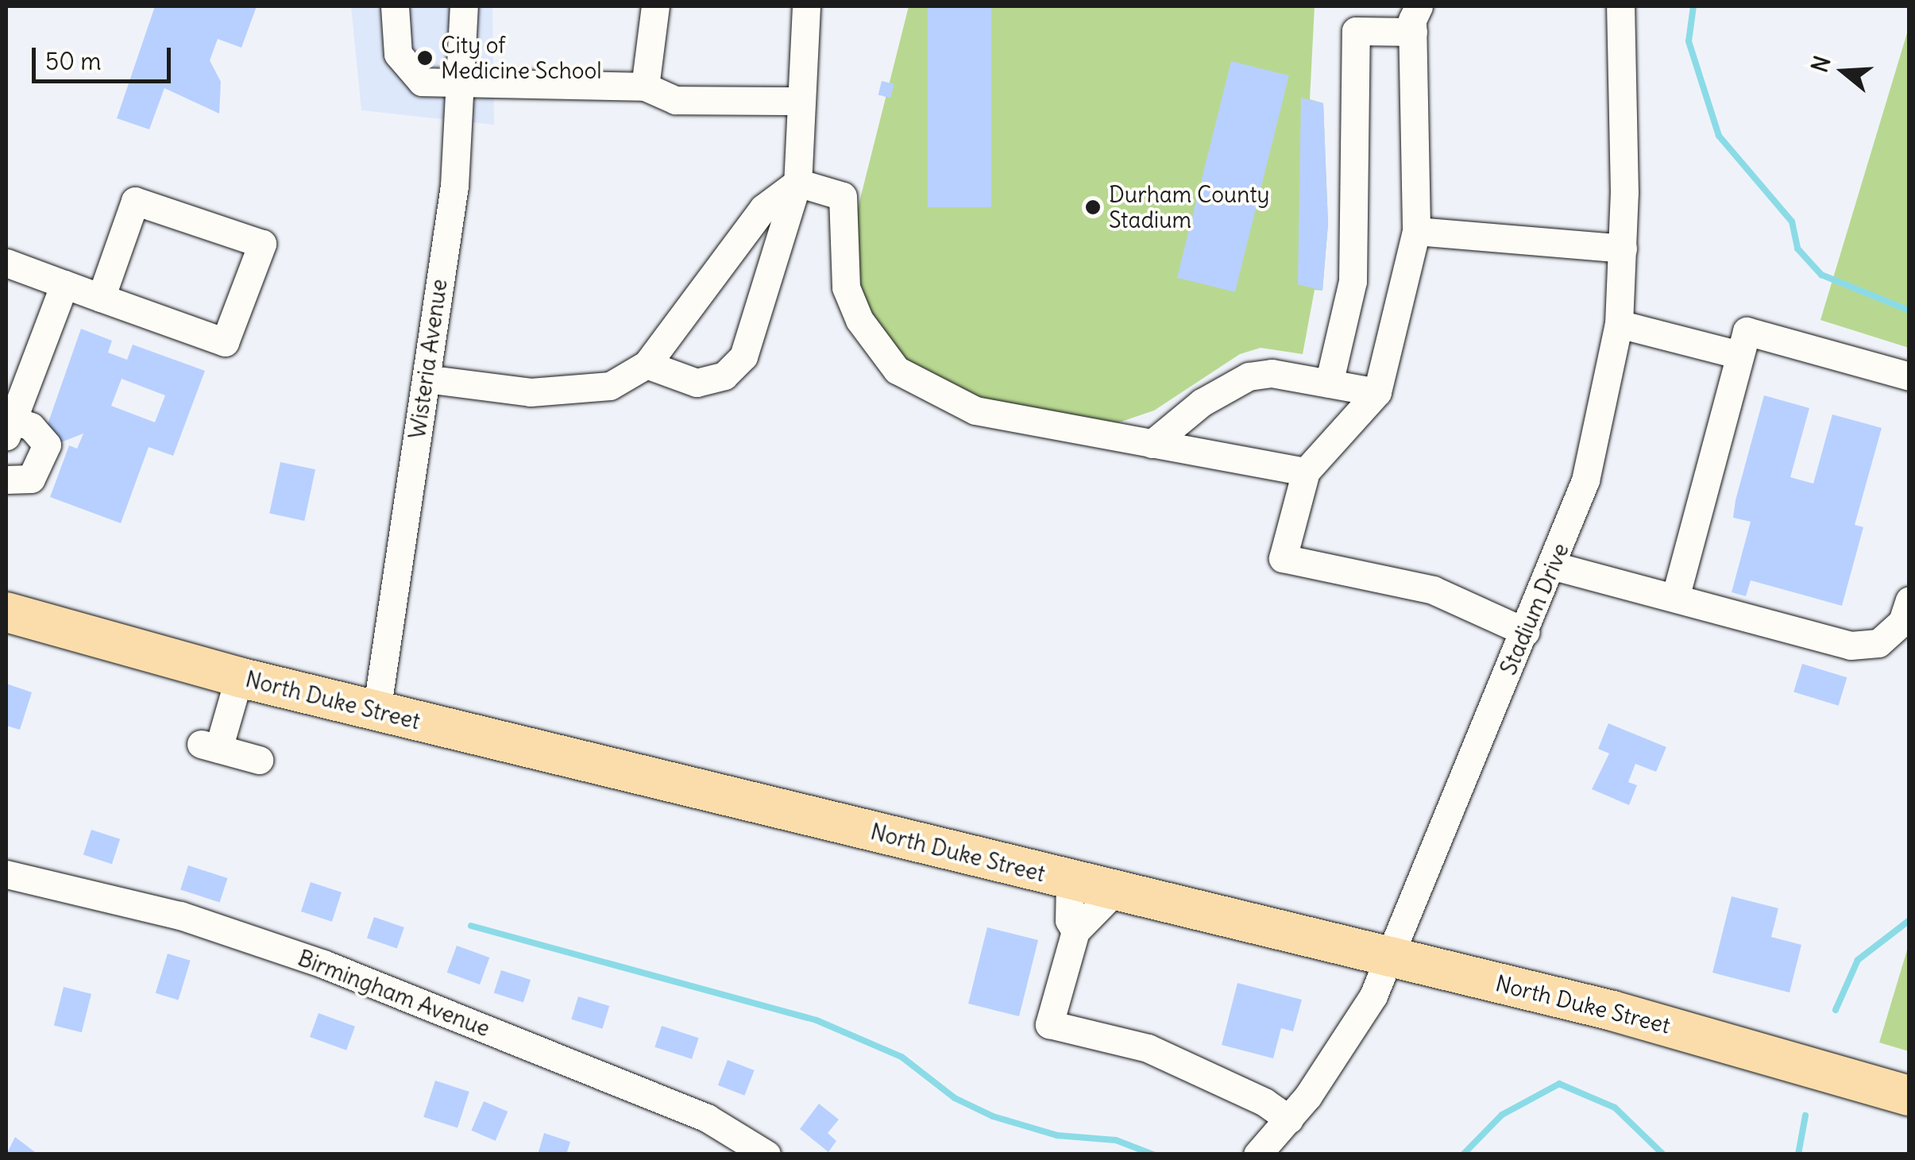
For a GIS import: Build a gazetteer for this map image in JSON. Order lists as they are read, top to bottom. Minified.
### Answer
{"streets":{"highway":["North Duke Street"],"street":["Wisteria Avenue","Stadium Drive","Birmingham Avenue"]},"crossings":[["Wisteria Avenue","North Duke Street"],["Stadium Drive","North Duke Street"]],"places":["City of Medicine School","Durham County Stadium"],"scale_bar":"50 m","north":"left"}
